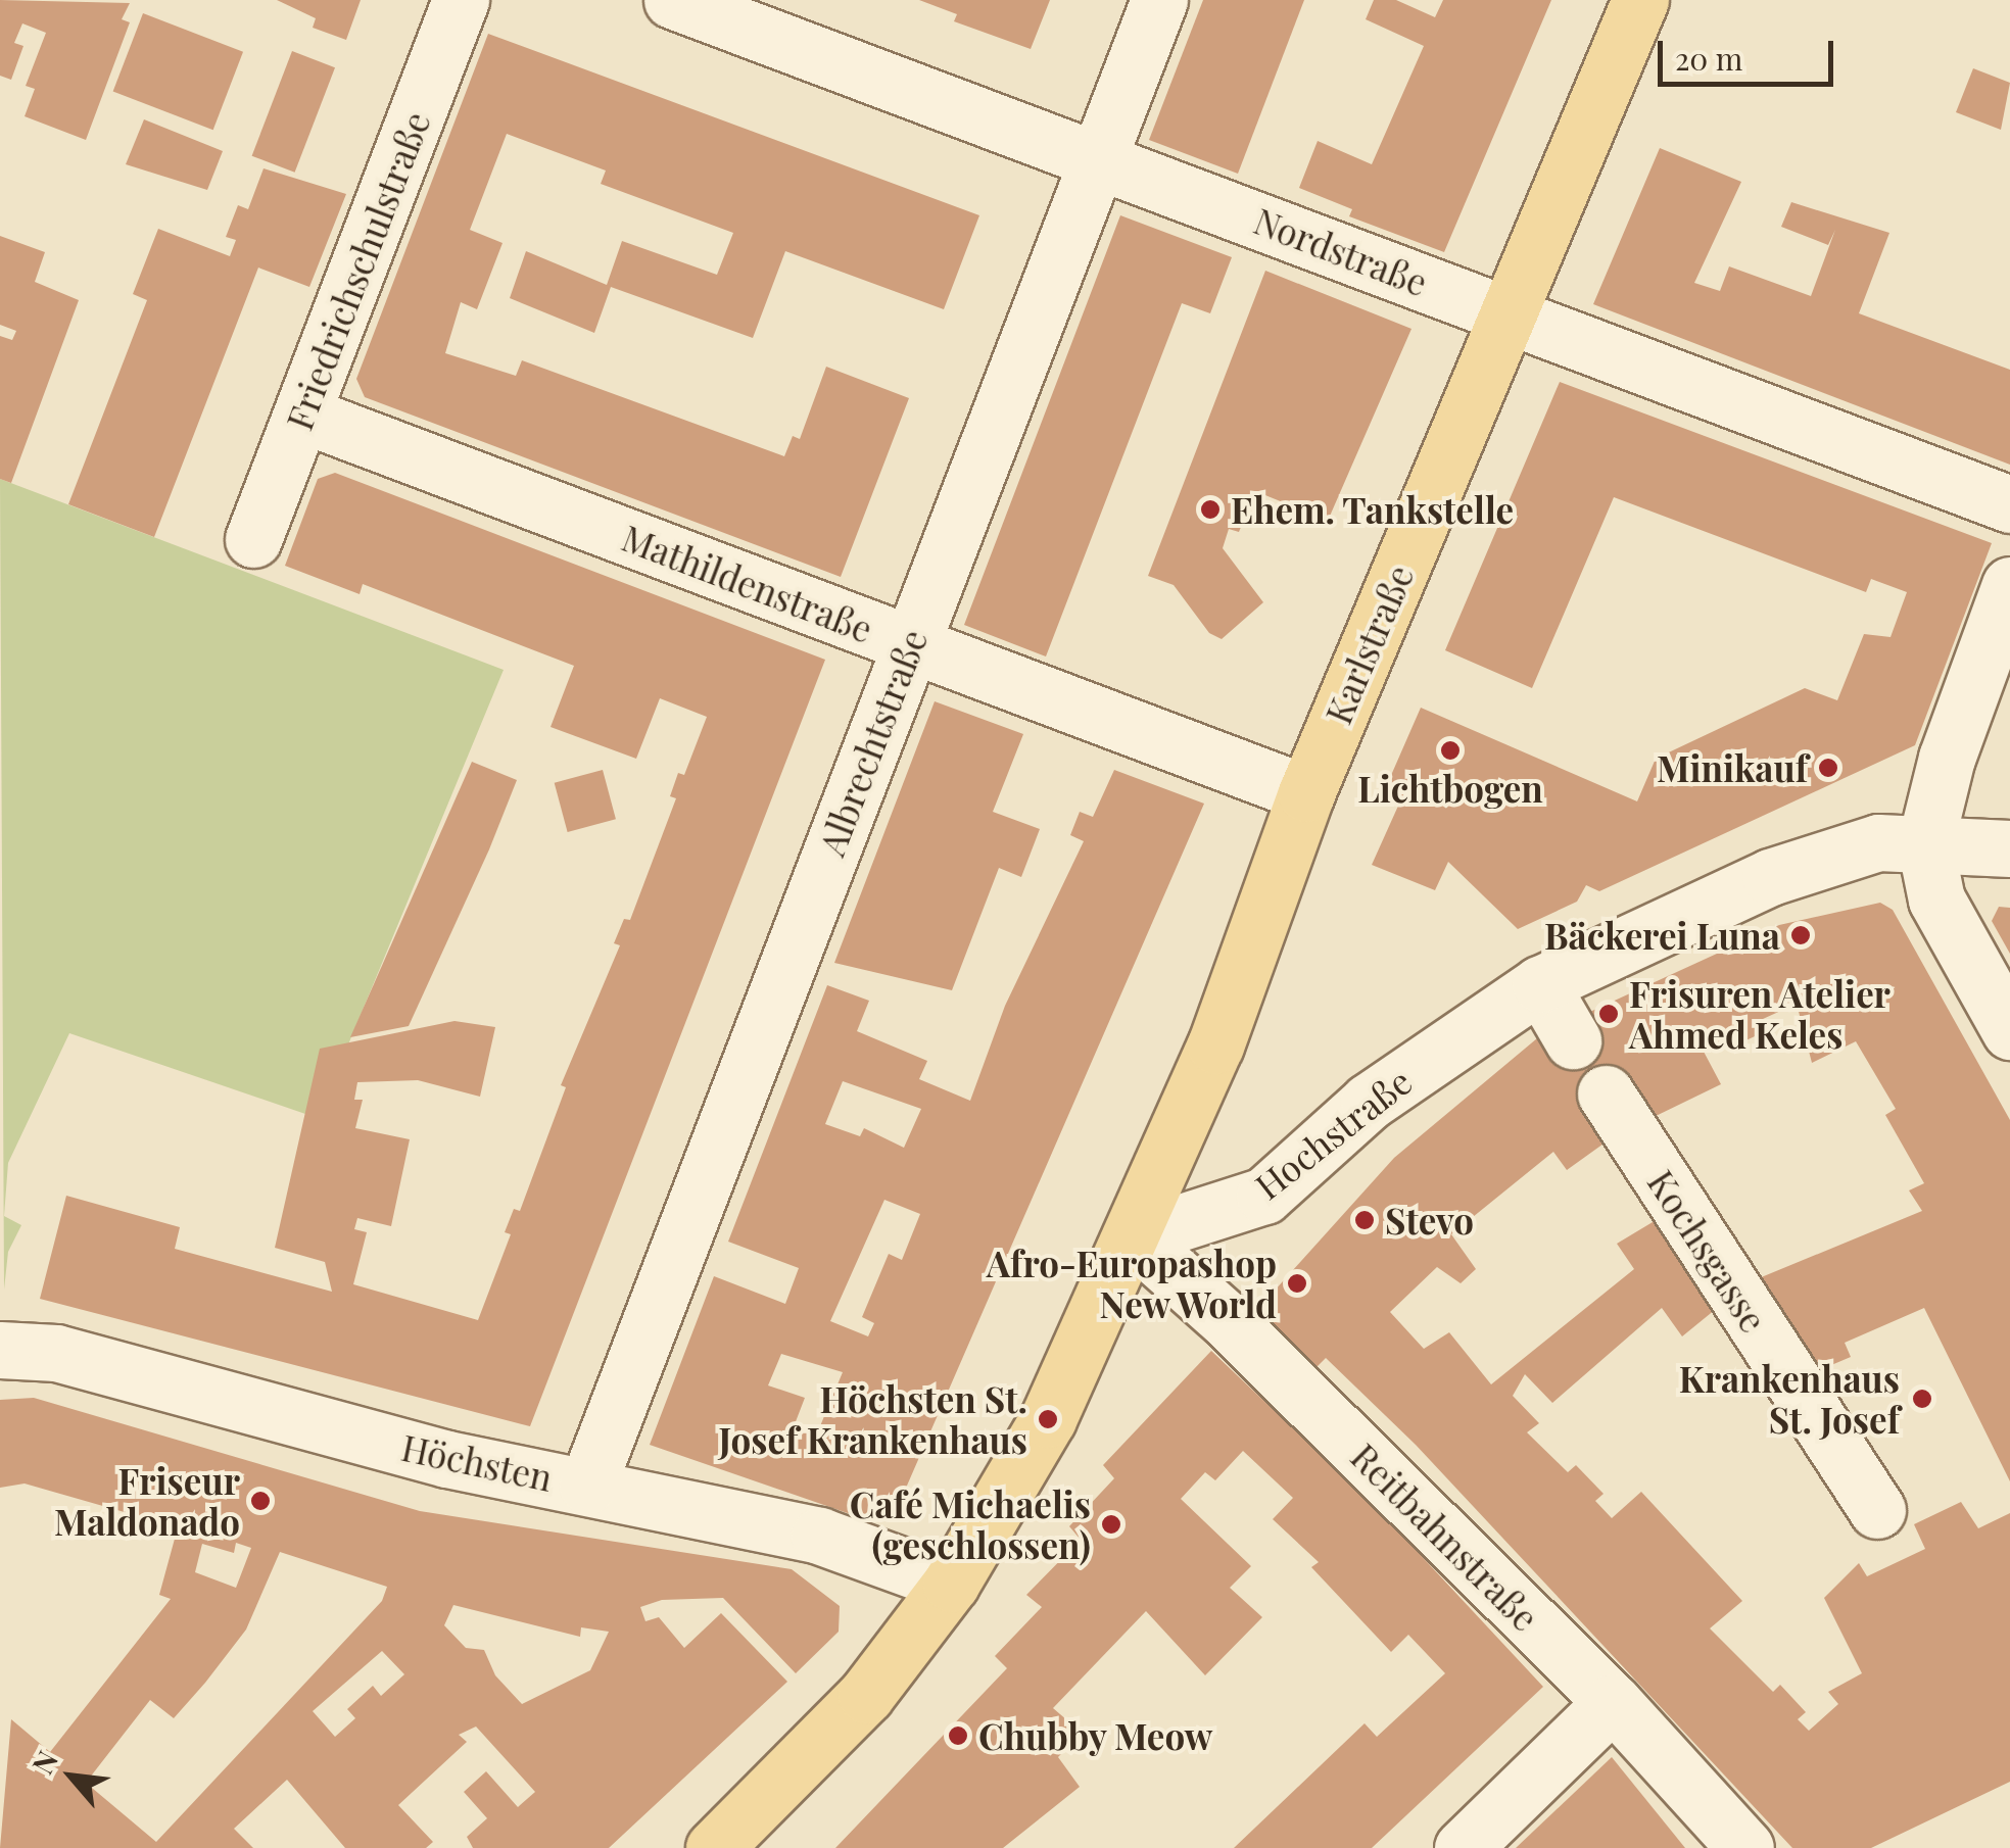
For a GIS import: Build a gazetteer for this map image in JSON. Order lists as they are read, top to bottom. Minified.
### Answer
{"streets":{"main road":["Karlstraße"],"street":["Nordstraße","Friedrichschulstraße","Mathildenstraße","Albrechtstraße","Hochstraße","Kochsgasse","Höchsten","Reitbahnstraße"]},"crossings":[["Nordstraße","Karlstraße"],["Nordstraße","Albrechtstraße"],["Friedrichschulstraße","Mathildenstraße"],["Mathildenstraße","Karlstraße"],["Mathildenstraße","Albrechtstraße"],["Karlstraße","Hochstraße"],["Karlstraße","Reitbahnstraße"],["Albrechtstraße","Höchsten"],["Hochstraße","Reitbahnstraße"]],"places":["Ehem. Tankstelle","Lichtbogen","Minikauf","Bäckerei Luna","Frisuren Atelier Ahmed Keles","Stevo","Afro-Europashop New World","Krankenhaus St. Josef","Höchsten St. Josef Krankenhaus","Friseur Maldonado","Café Michaelis (geschlossen)","Chubby Meow"],"scale_bar":"20 m","north":"top left"}
